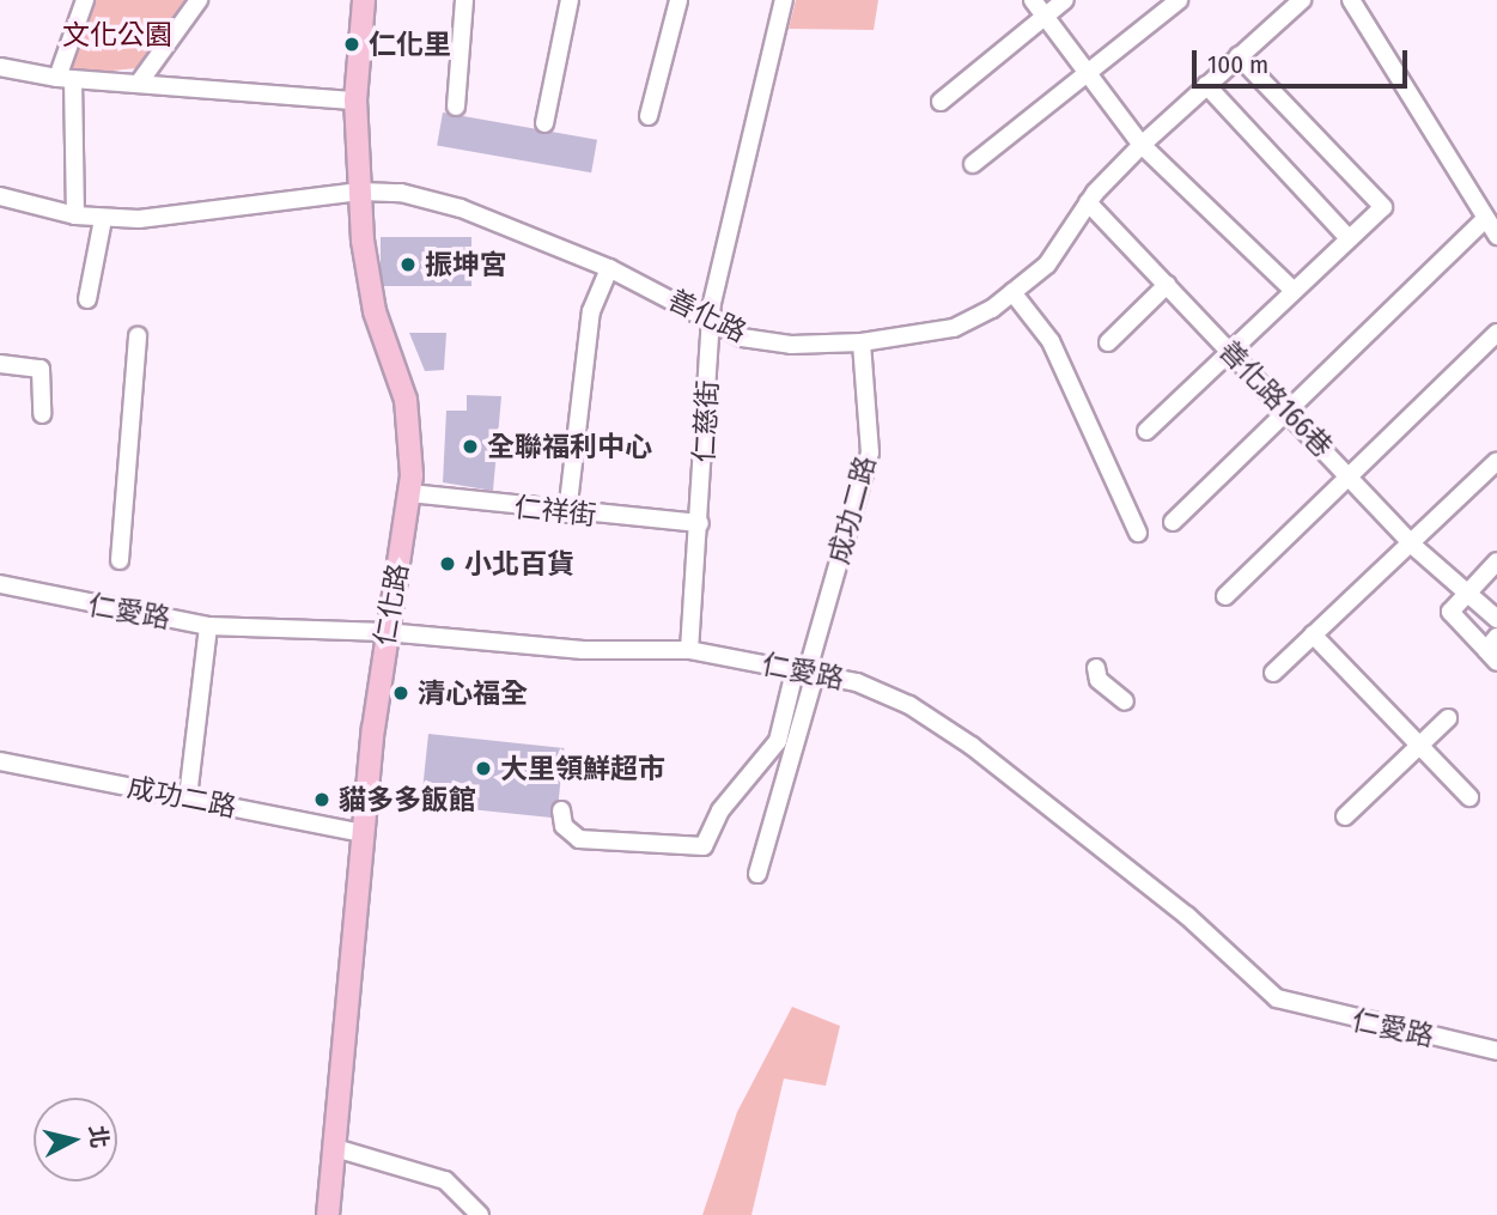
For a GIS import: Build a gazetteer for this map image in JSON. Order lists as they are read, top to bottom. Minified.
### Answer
{"streets":{"main road":["仁化路"],"street":["善化路","善化路166巷","仁慈街","成功二路","仁祥街","仁愛路"]},"crossings":[["善化路","善化路166巷"],["善化路","仁慈街"],["善化路","成功二路"],["善化路","仁化路"],["仁慈街","仁祥街"],["仁慈街","仁愛路"],["成功二路","仁化路"],["成功二路","仁愛路"],["仁祥街","仁化路"],["仁化路","仁愛路"]],"parks":["文化公園"],"places":["仁化里","振坤宮","全聯福利中心","小北百貨","清心福全","大里領鮮超市","貓多多飯館"],"scale_bar":"100 m","north":"right"}
